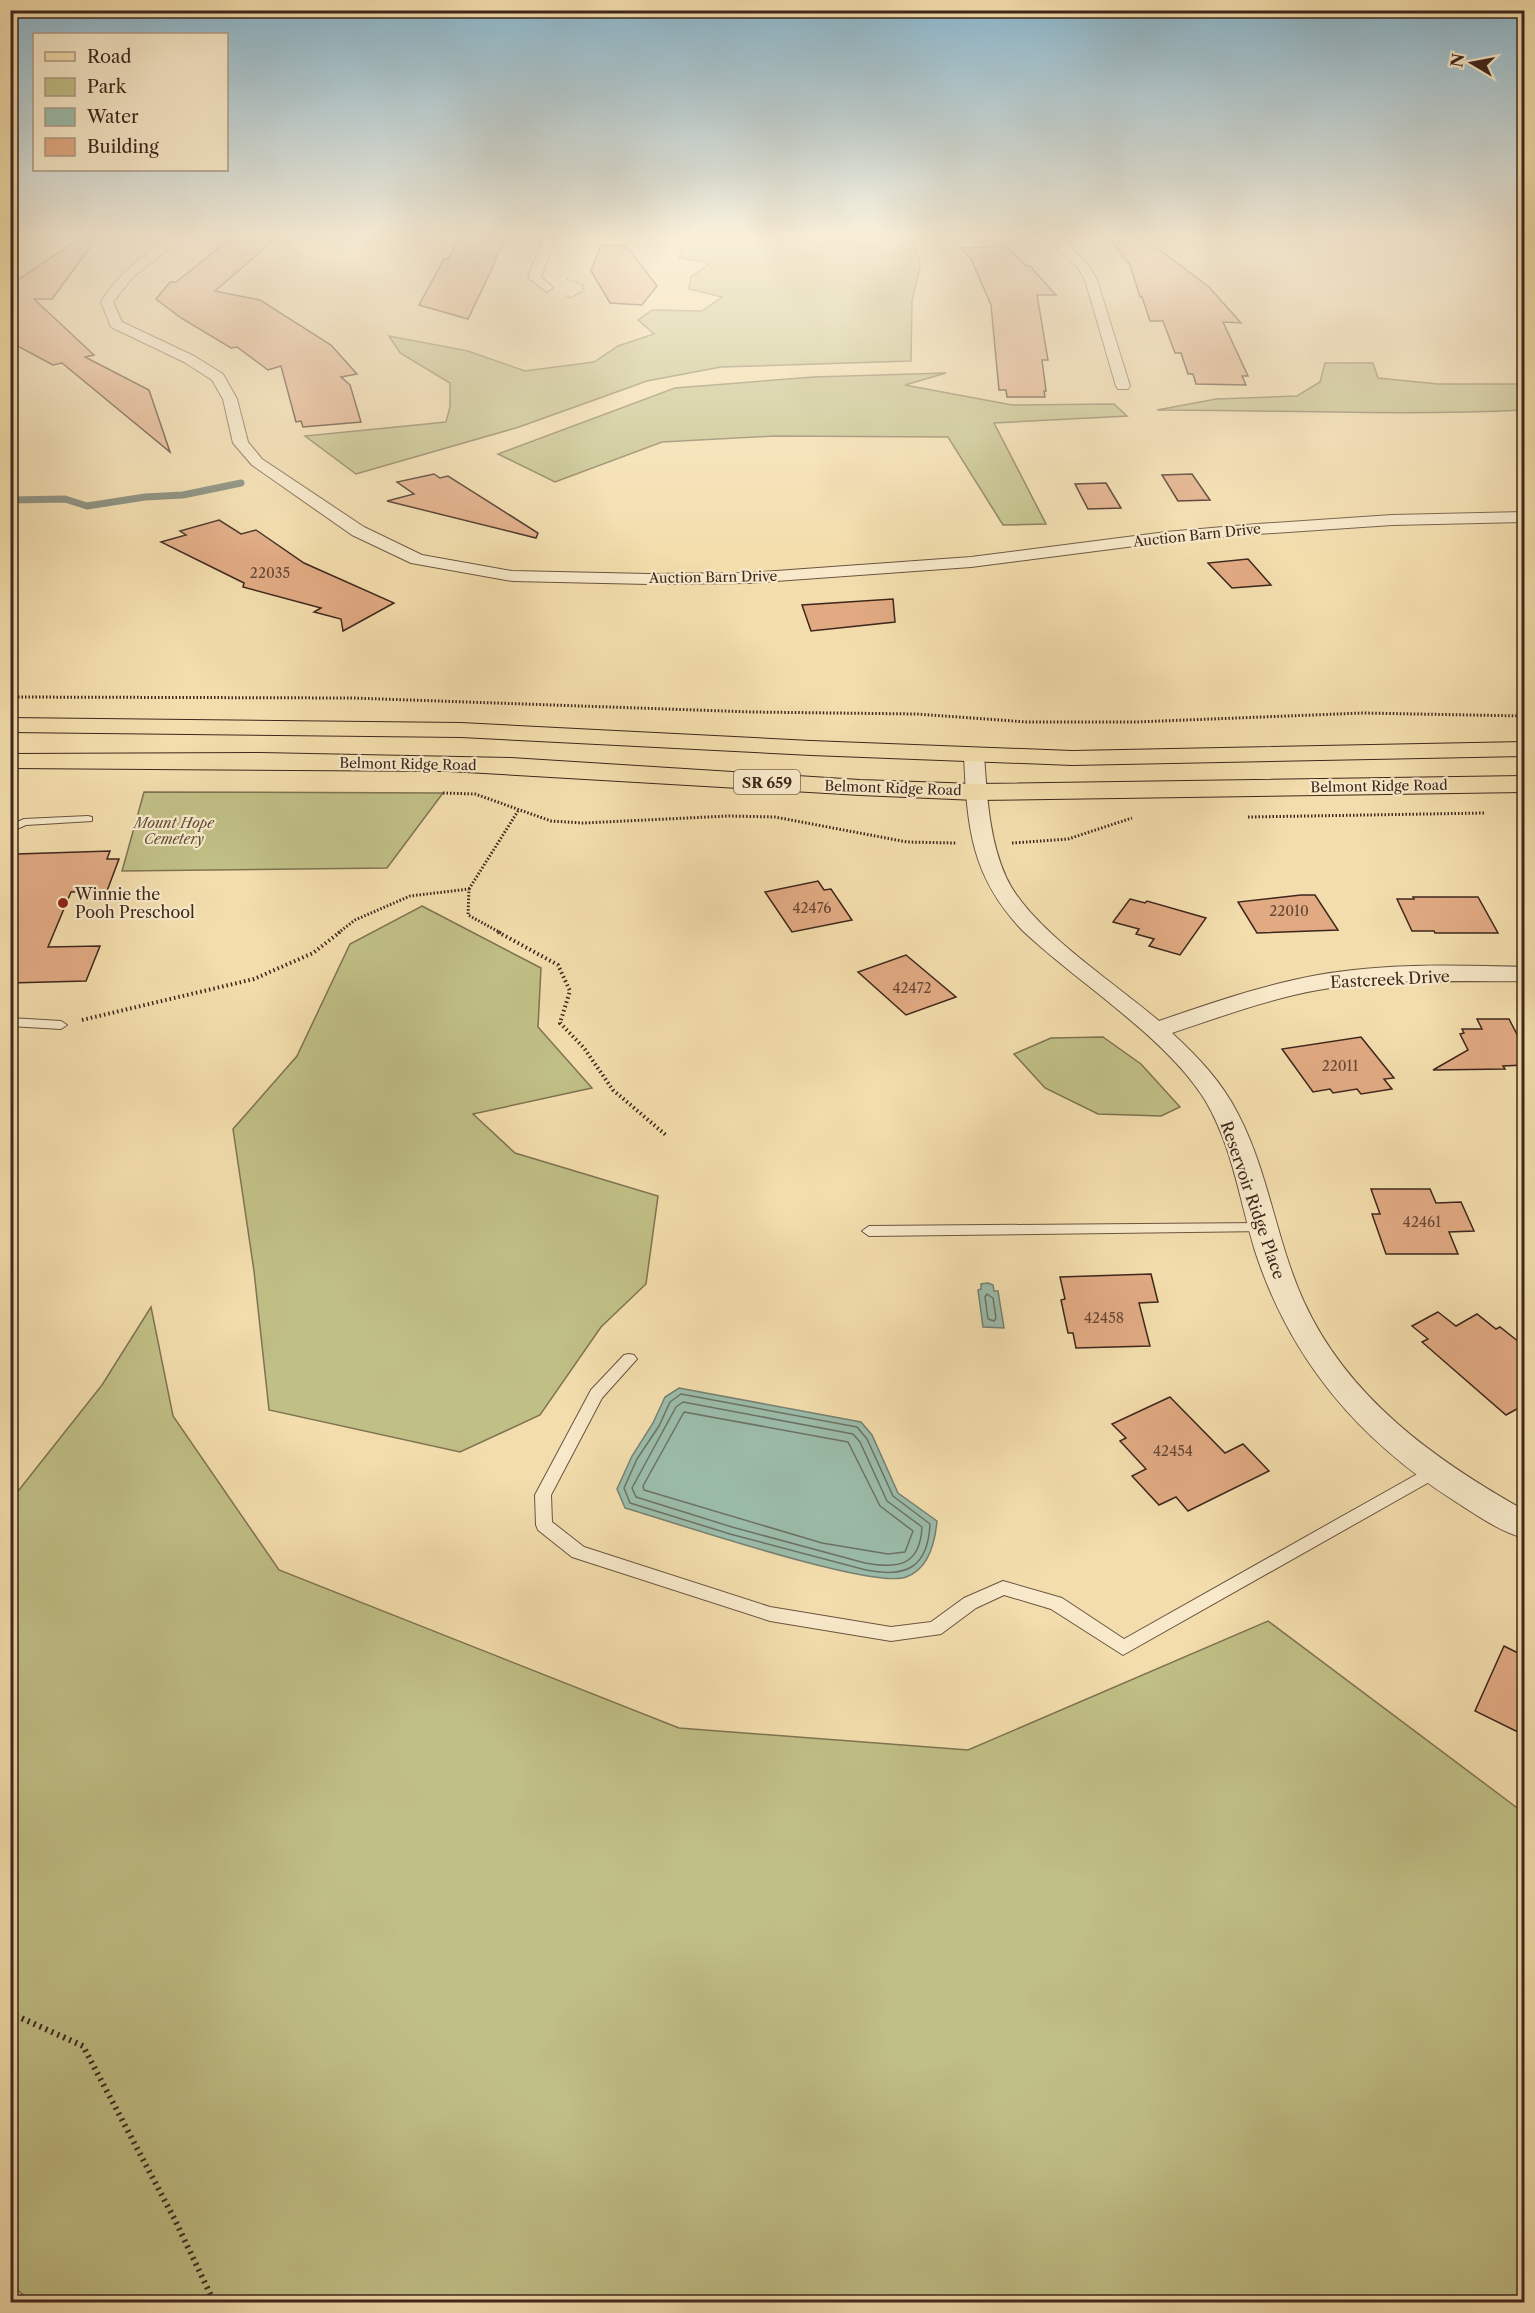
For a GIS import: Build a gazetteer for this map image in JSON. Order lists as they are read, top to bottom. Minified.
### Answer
{"streets":{"main road":["Belmont Ridge Road","SR 659"],"street":["Auction Barn Drive","Eastcreek Drive","Reservoir Ridge Place"]},"crossings":[["Belmont Ridge Road","Reservoir Ridge Place"],["SR 659","Reservoir Ridge Place"],["Eastcreek Drive","Reservoir Ridge Place"]],"parks":["Mount Hope Cemetery"],"places":["Winnie the Pooh Preschool"],"house_numbers":["22035","42476","22010","42472","22011","42461","42458","42454"],"legend":["Road","Park","Water","Building"],"north":"left"}
